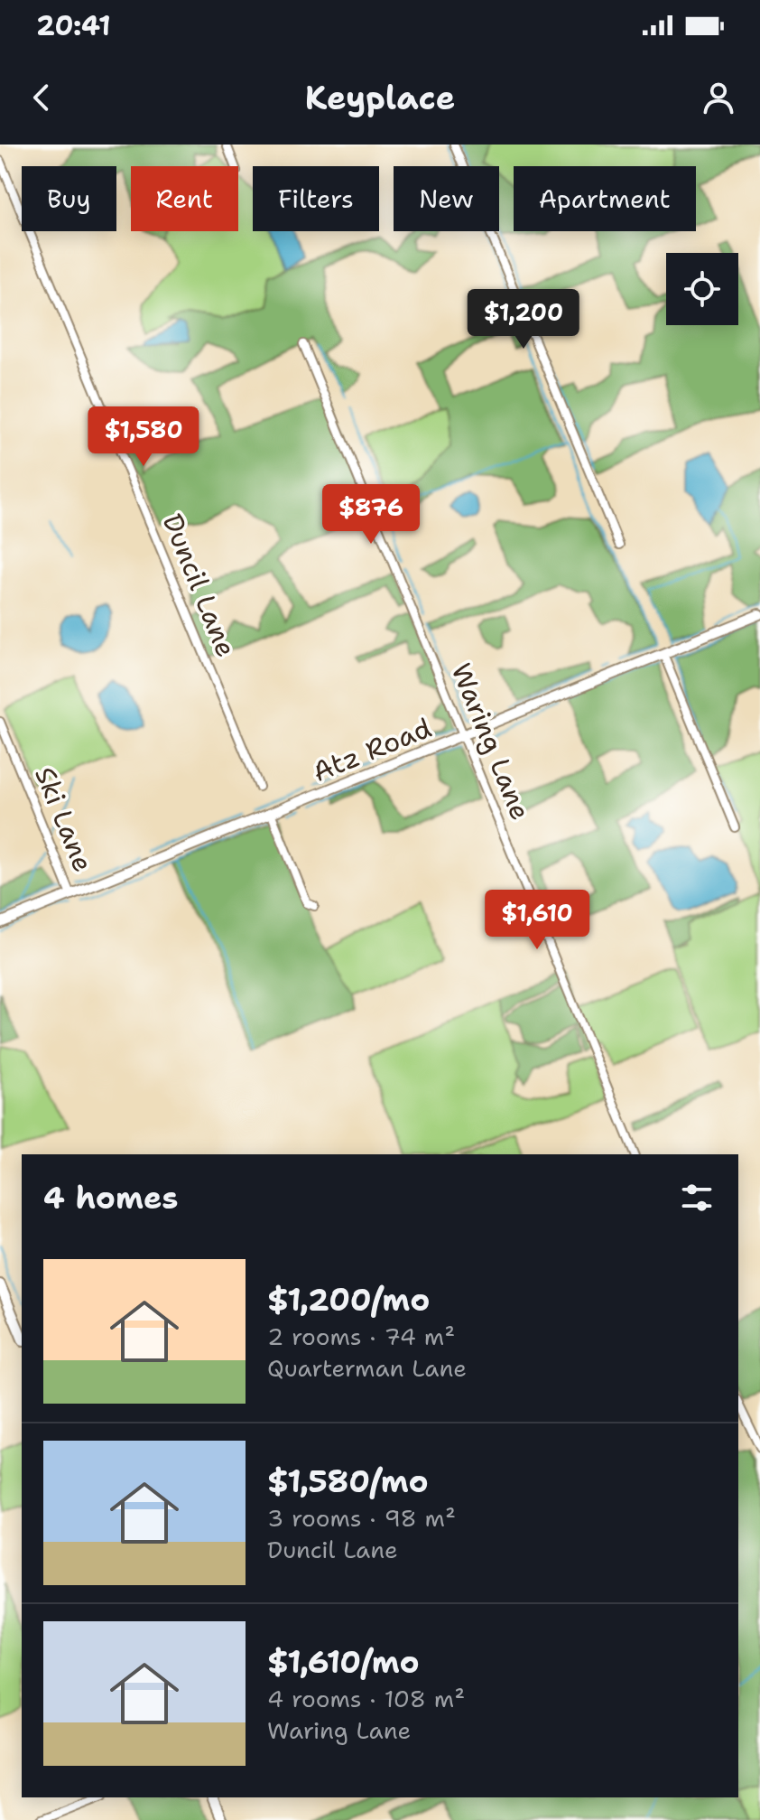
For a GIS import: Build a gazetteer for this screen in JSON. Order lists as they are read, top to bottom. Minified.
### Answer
{"streets":{"street":["Duncil Lane","Waring Lane","Atz Road","Ski Lane"]},"crossings":[["Waring Lane","Atz Road"],["Atz Road","Ski Lane"]],"page":{"status":"20:41","header":"Keyplace","chip":["Buy","Rent","Filters","New","Apartment"],"price":["$1,200","$1,580","$876","$1,610"],"heading":"4 homes","list":[{"name":"$1,200/mo","note":"2 rooms · 74 m² · Quarterman Lane"},{"name":"$1,580/mo","note":"3 rooms · 98 m² · Duncil Lane"},{"name":"$1,610/mo","note":"4 rooms · 108 m² · Waring Lane"}]}}
